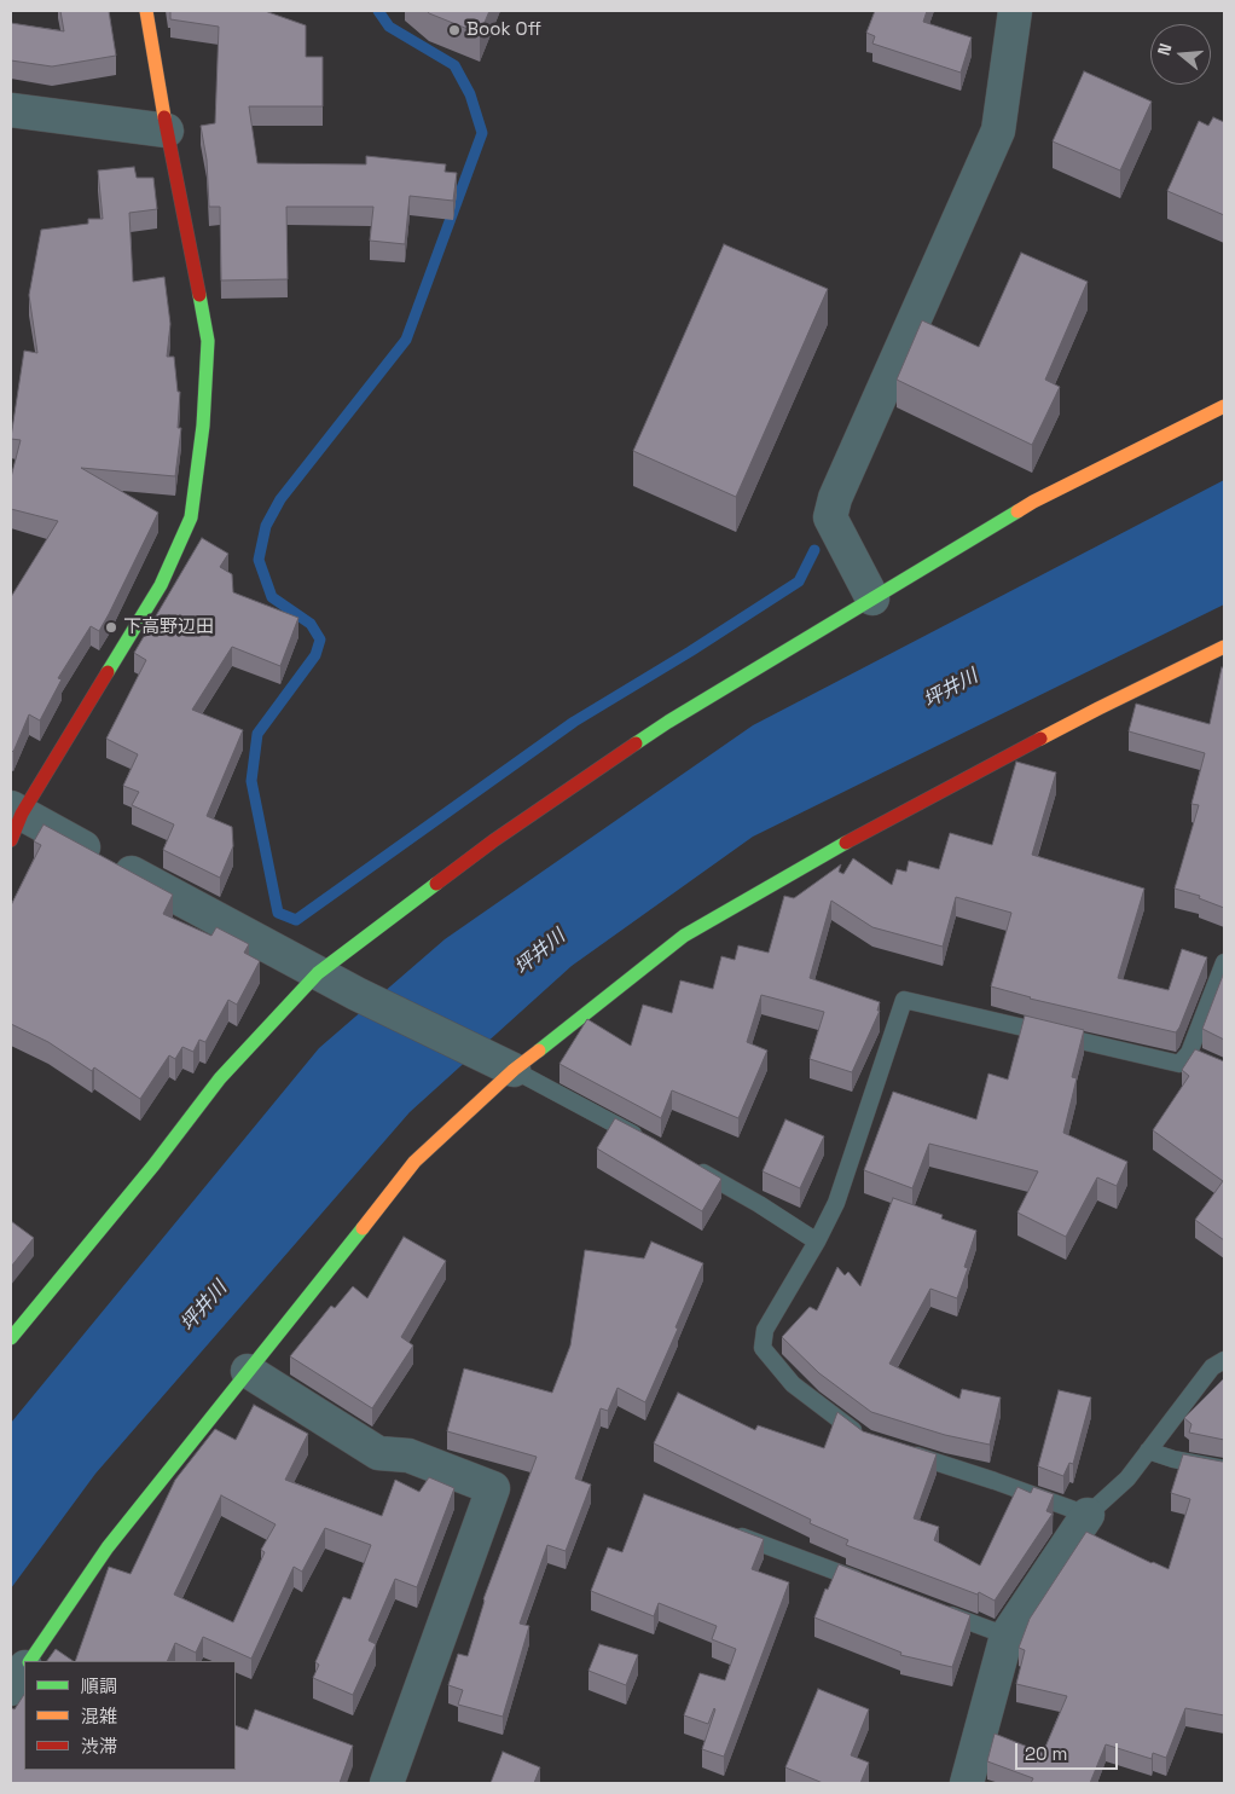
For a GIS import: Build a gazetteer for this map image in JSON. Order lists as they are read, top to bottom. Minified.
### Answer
{"water":["坪井川"],"places":["Book Off","下高野辺田"],"legend":["順調","混雑","渋滞"],"scale_bar":"20 m","north":"left"}
